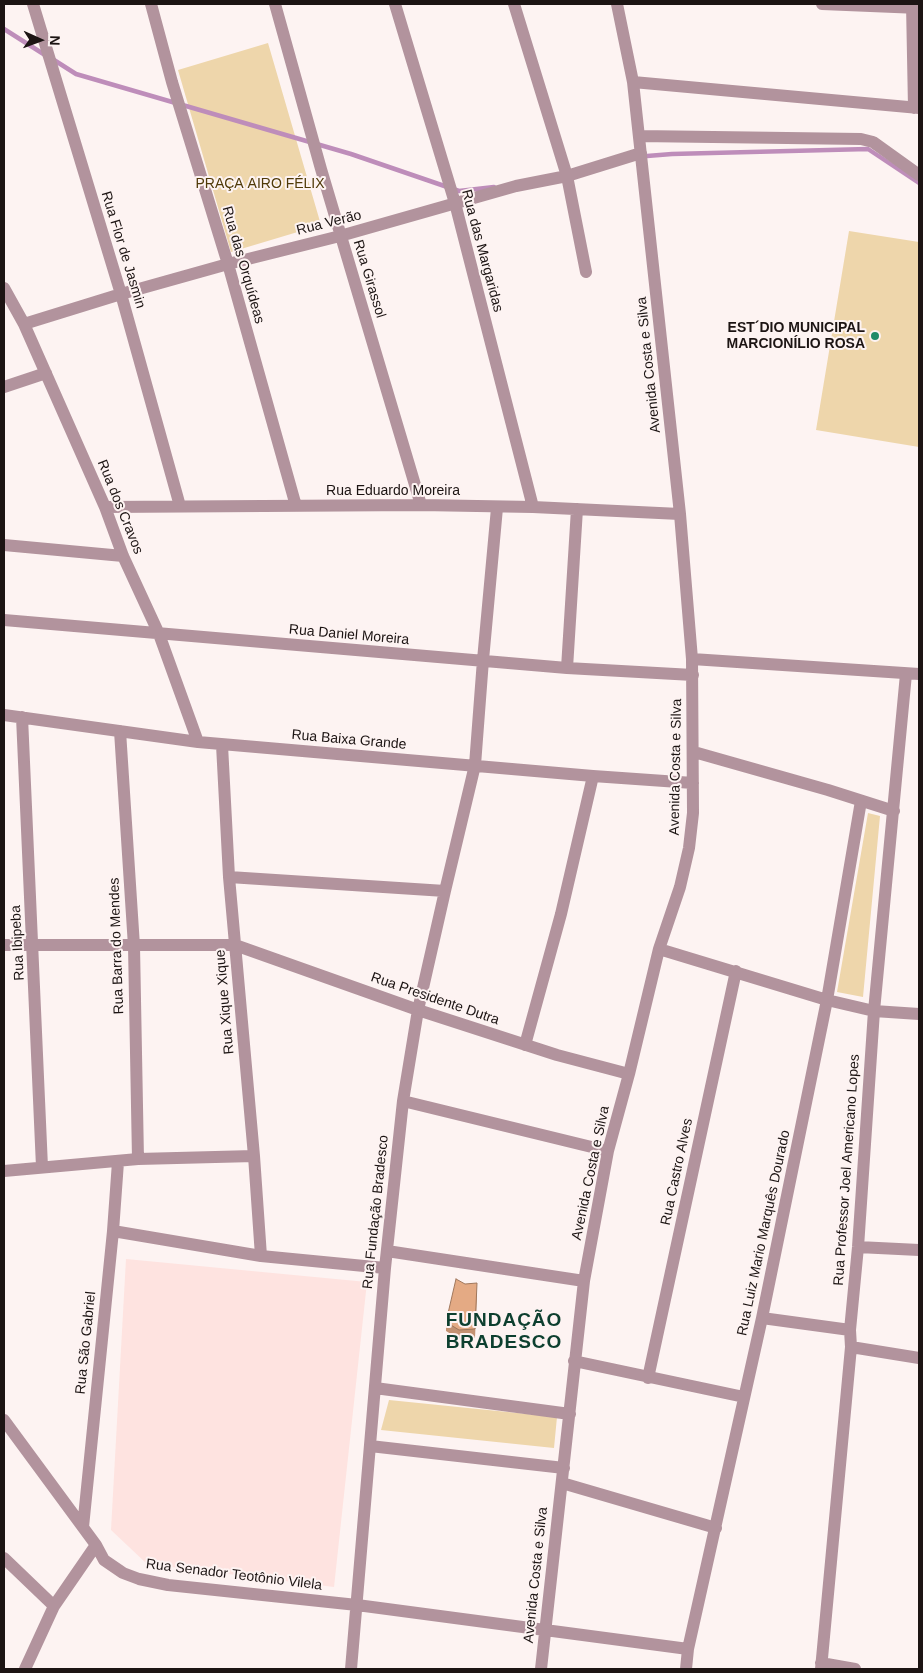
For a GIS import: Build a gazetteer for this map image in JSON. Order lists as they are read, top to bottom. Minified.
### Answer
{"streets":{"street":["Rua Verão","Rua Flor de Jasmin","Rua das Margaridas","Rua das Orquídeas","Rua Girassol","Avenida Costa e Silva","Rua Eduardo Moreira","Rua dos Cravos","Rua Daniel Moreira","Rua Baixa Grande","Rua Ibipeba","Rua Barra do Mendes","Rua Presidente Dutra","Rua Xique Xique","Rua Professor Joel Americano Lopes","Rua Castro Alves","Rua Fundação Bradesco","Rua Luiz Mario Marquês Dourado","Rua São Gabriel","Rua Senador Teotônio Vilela"]},"crossings":[["Rua Verão","Rua Flor de Jasmin"],["Rua Verão","Rua das Margaridas"],["Rua Verão","Rua das Orquídeas"],["Rua Verão","Rua Girassol"],["Rua Verão","Avenida Costa e Silva"],["Rua Verão","Rua dos Cravos"],["Rua Flor de Jasmin","Rua Eduardo Moreira"],["Rua das Margaridas","Rua Eduardo Moreira"],["Rua das Orquídeas","Rua Eduardo Moreira"],["Rua Girassol","Rua Eduardo Moreira"],["Avenida Costa e Silva","Rua Eduardo Moreira"],["Avenida Costa e Silva","Rua Daniel Moreira"],["Avenida Costa e Silva","Rua Baixa Grande"],["Avenida Costa e Silva","Rua Presidente Dutra"],["Avenida Costa e Silva","Rua Senador Teotônio Vilela"],["Rua Eduardo Moreira","Rua dos Cravos"],["Rua Eduardo Moreira","Rua Fundação Bradesco"],["Rua dos Cravos","Rua Daniel Moreira"],["Rua dos Cravos","Rua Baixa Grande"],["Rua Daniel Moreira","Rua Fundação Bradesco"],["Rua Baixa Grande","Rua Ibipeba"],["Rua Baixa Grande","Rua Barra do Mendes"],["Rua Baixa Grande","Rua Xique Xique"],["Rua Baixa Grande","Rua Fundação Bradesco"],["Rua Presidente Dutra","Rua Xique Xique"],["Rua Presidente Dutra","Rua Fundação Bradesco"],["Rua Fundação Bradesco","Rua Senador Teotônio Vilela"],["Rua Luiz Mario Marquês Dourado","Rua Senador Teotônio Vilela"],["Rua São Gabriel","Rua Senador Teotônio Vilela"]],"districts":["FUNDAÇÃO BRADESCO"],"parks":["PRAÇA AIRO FÉLIX"],"places":["EST´DIO MUNICIPAL MARCIONÍLIO ROSA"],"north":"right"}
